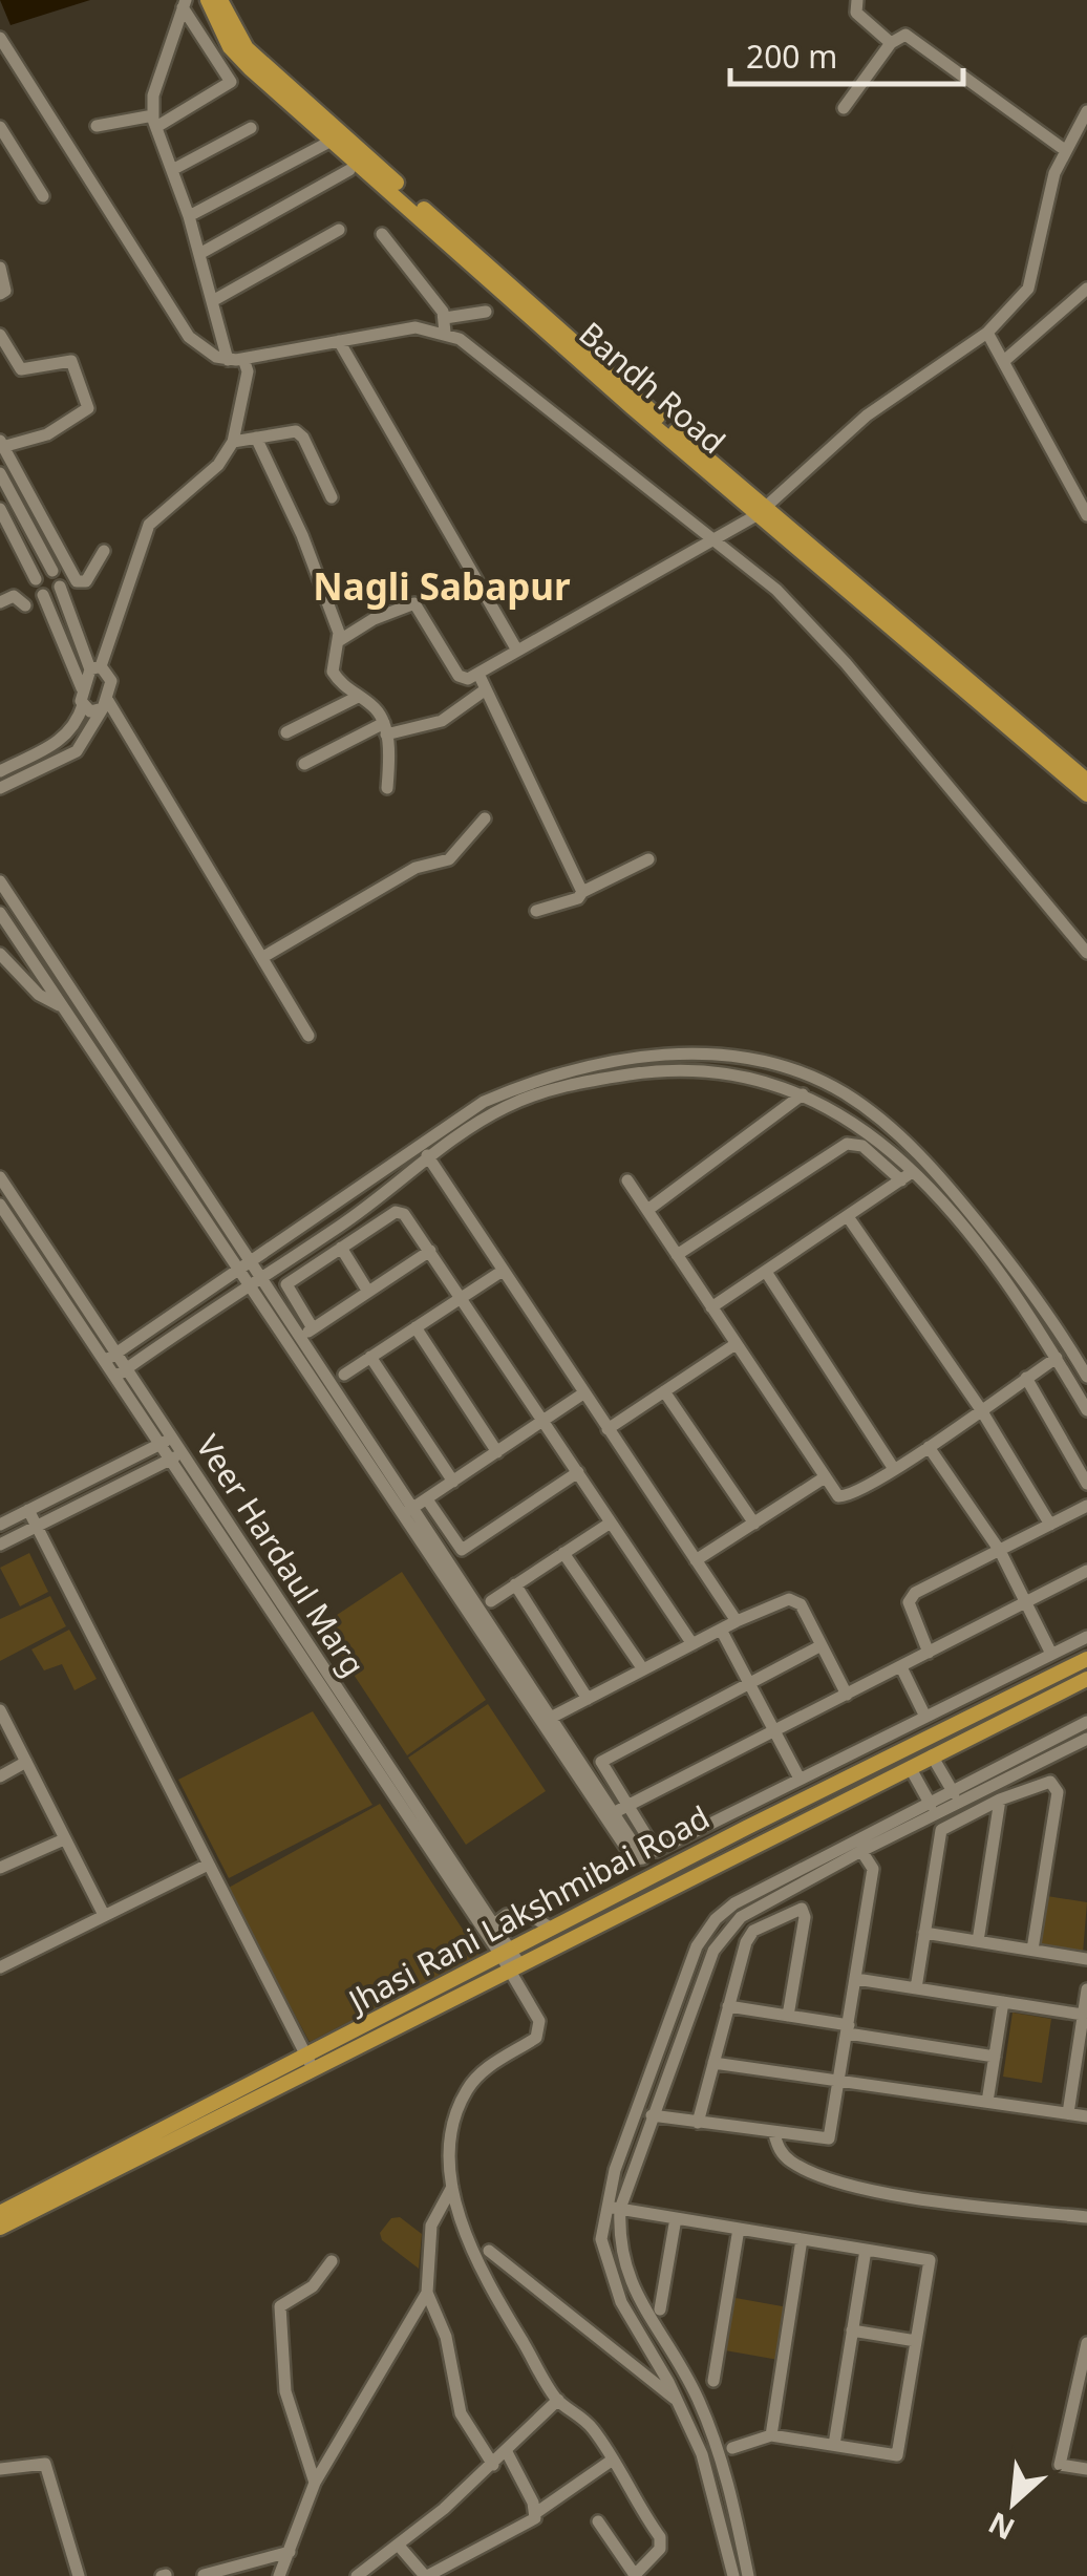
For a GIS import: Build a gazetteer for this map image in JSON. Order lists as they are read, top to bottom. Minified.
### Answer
{"streets":{"main road":["Bandh Road","Jhasi Rani Lakshmibai Road"],"street":["Veer Hardaul Marg"]},"crossings":[["Veer Hardaul Marg","Jhasi Rani Lakshmibai Road"]],"districts":["Nagli Sabapur"],"scale_bar":"200 m","north":"bottom left"}
